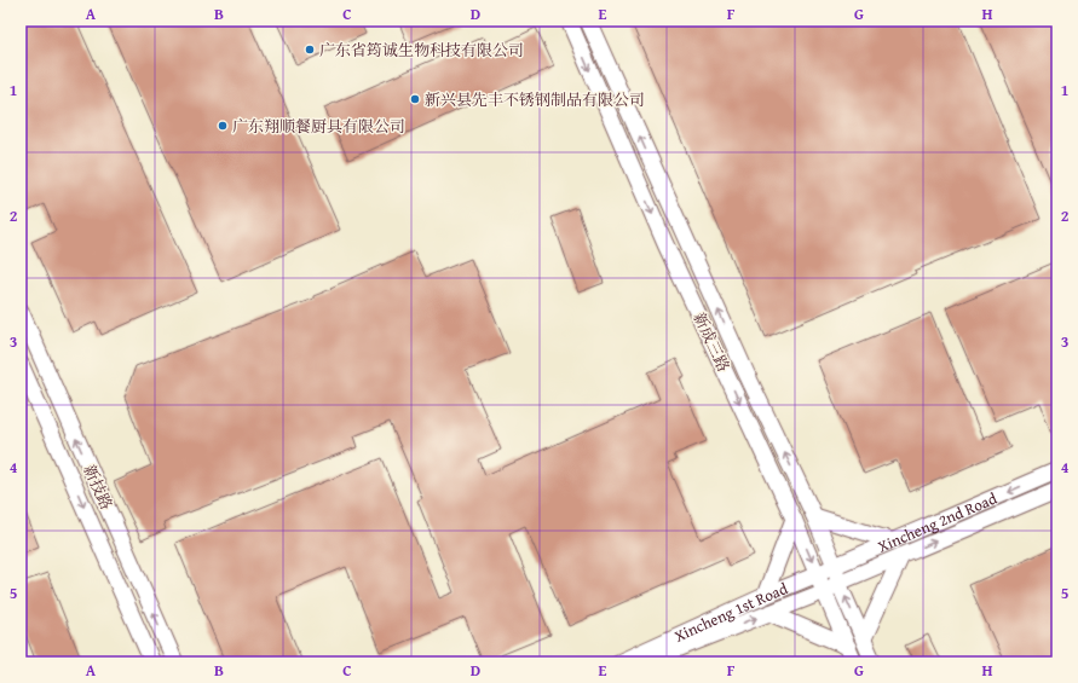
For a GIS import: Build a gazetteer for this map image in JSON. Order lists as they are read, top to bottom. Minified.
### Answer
{"streets":{"street":["新成三路","新技路","Xincheng 2nd Road","Xincheng 1st Road"]},"crossings":[["新成三路","Xincheng 2nd Road"],["新成三路","Xincheng 1st Road"],["Xincheng 2nd Road","Xincheng 1st Road"]],"places":["广东省筠诚生物科技有限公司","新兴县先丰不锈钢制品有限公司","广东翔顺餐厨具有限公司"],"grid":{"columns":["A","B","C","D","E","F","G","H"],"rows":["1","2","3","4","5"]}}
